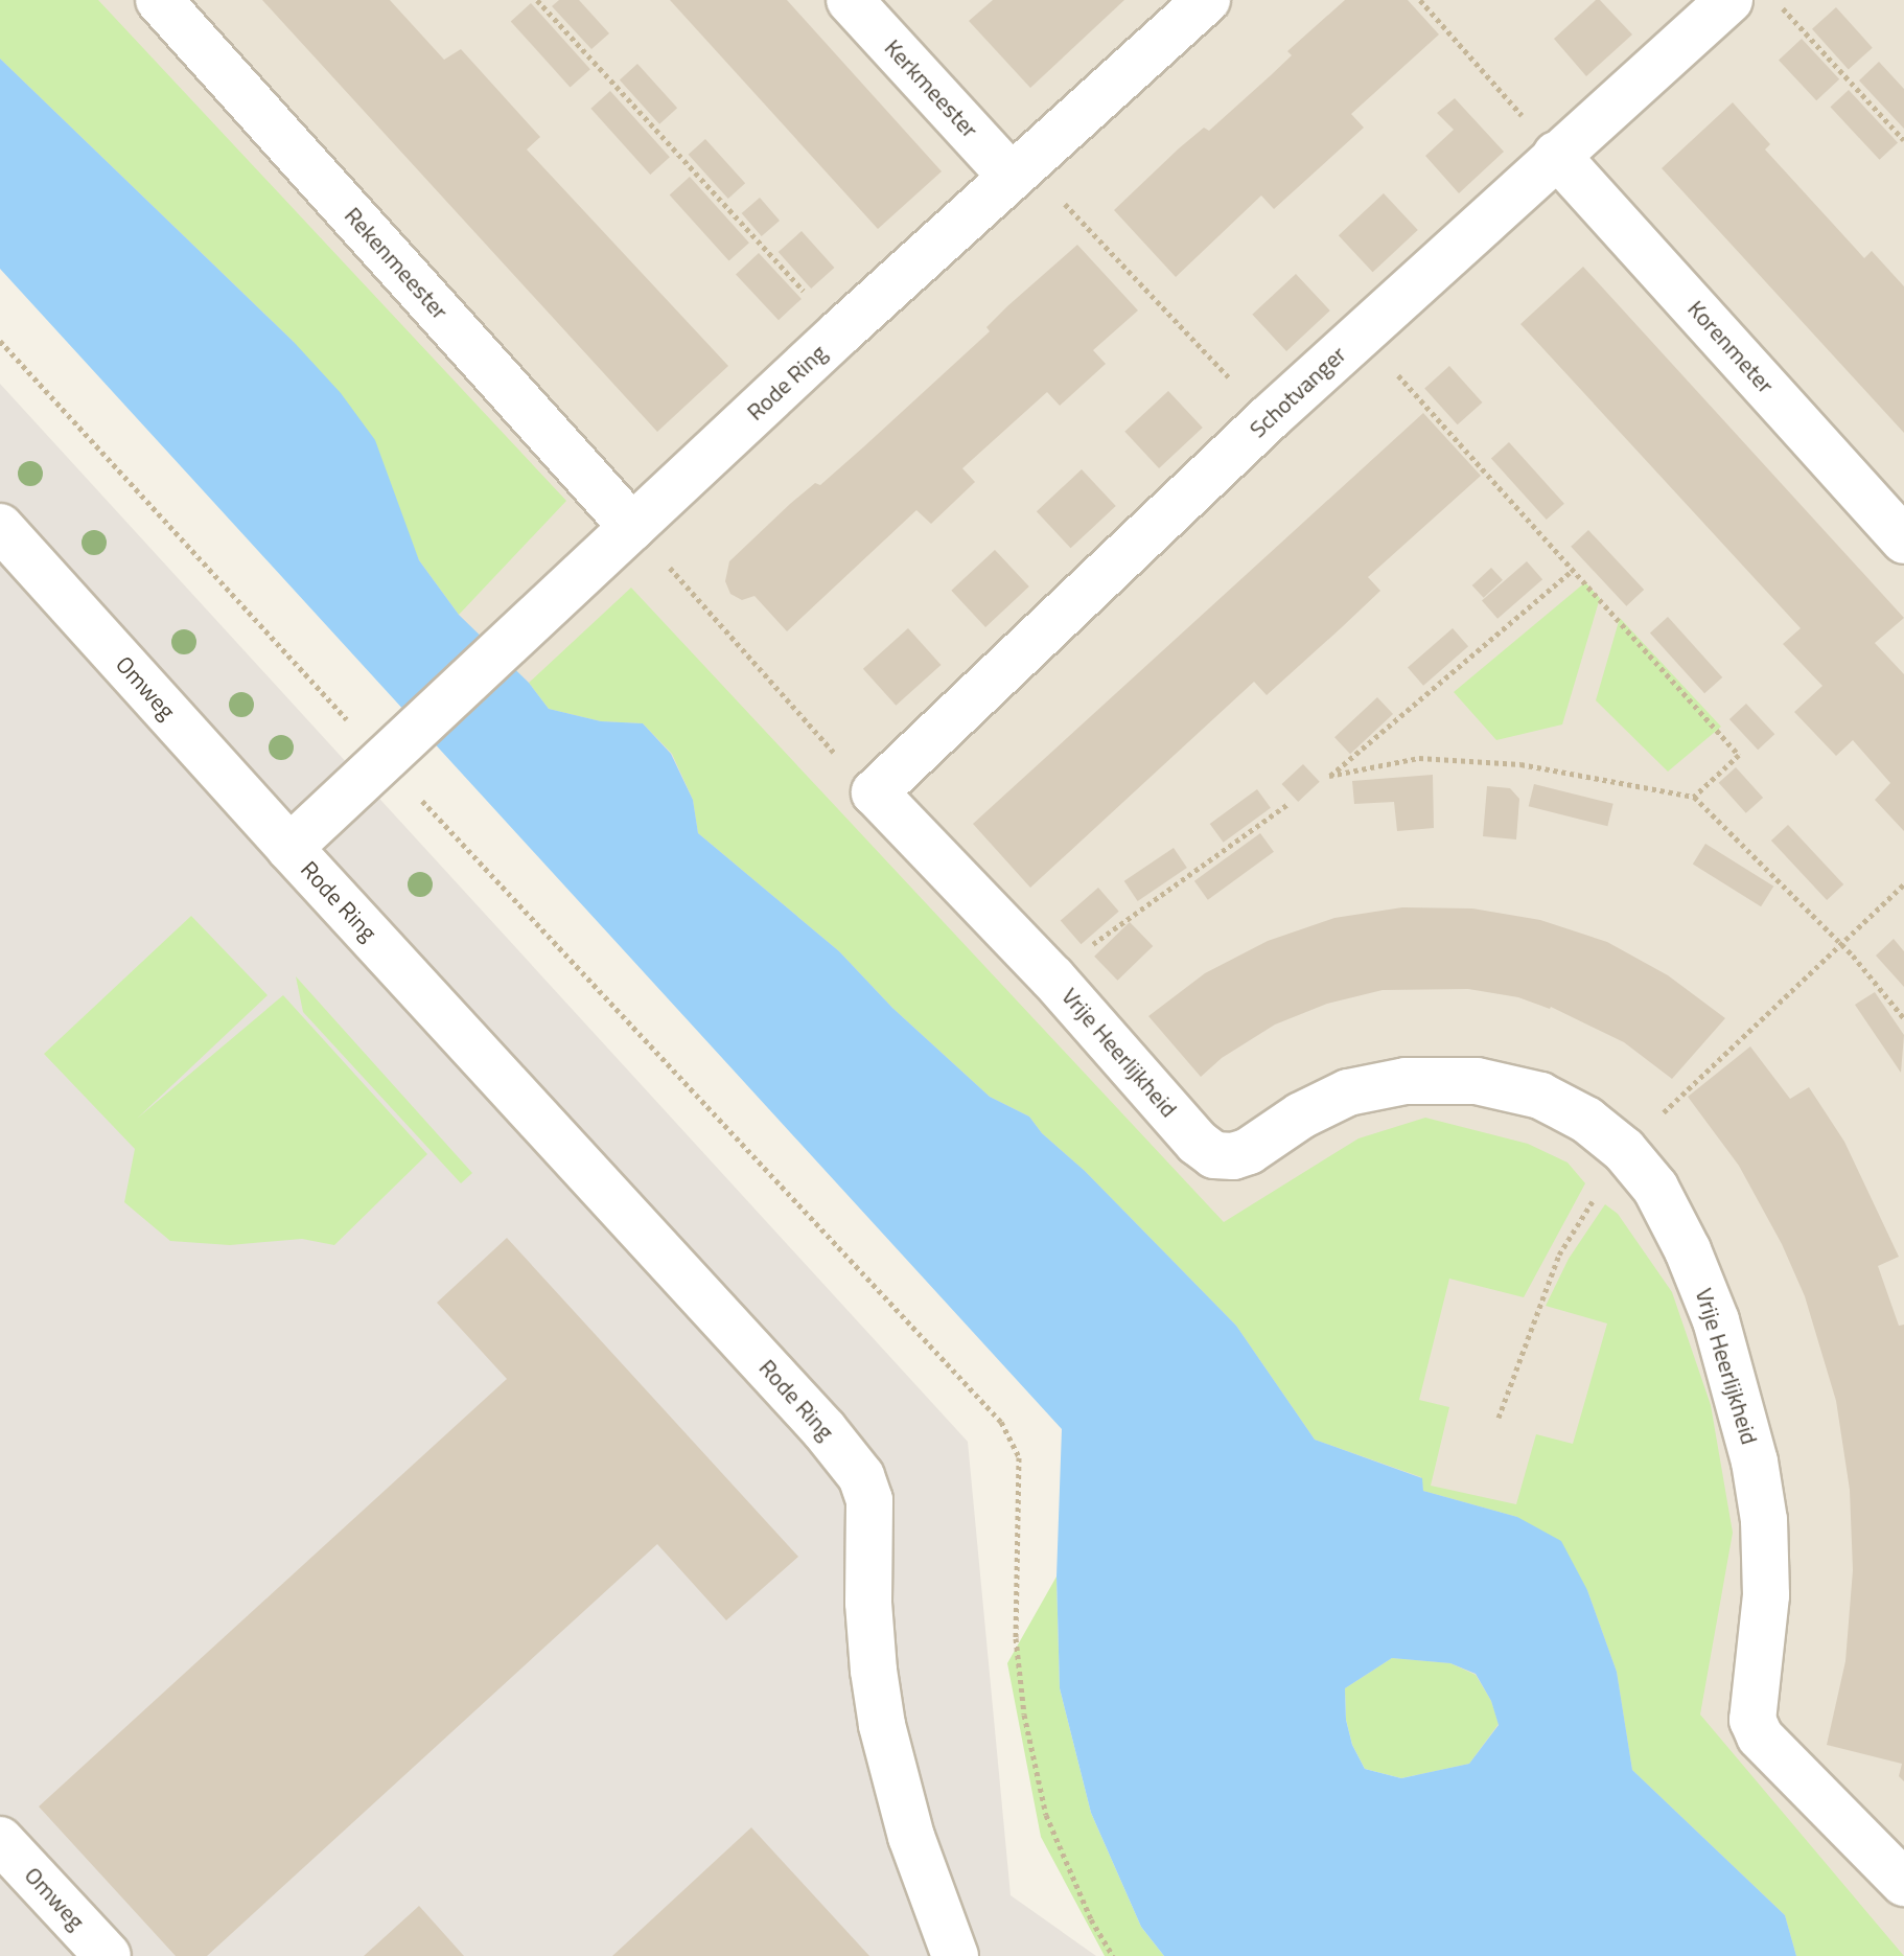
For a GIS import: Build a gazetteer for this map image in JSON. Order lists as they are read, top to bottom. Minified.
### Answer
{"streets":{"street":["Kerkmeester","Rekenmeester","Korenmeter","Rode Ring","Schotvanger","Omweg","Vrije Heerlijkheid"]},"crossings":[["Kerkmeester","Rode Ring"],["Rekenmeester","Rode Ring"],["Korenmeter","Schotvanger"],["Rode Ring","Omweg"],["Schotvanger","Vrije Heerlijkheid"]]}
